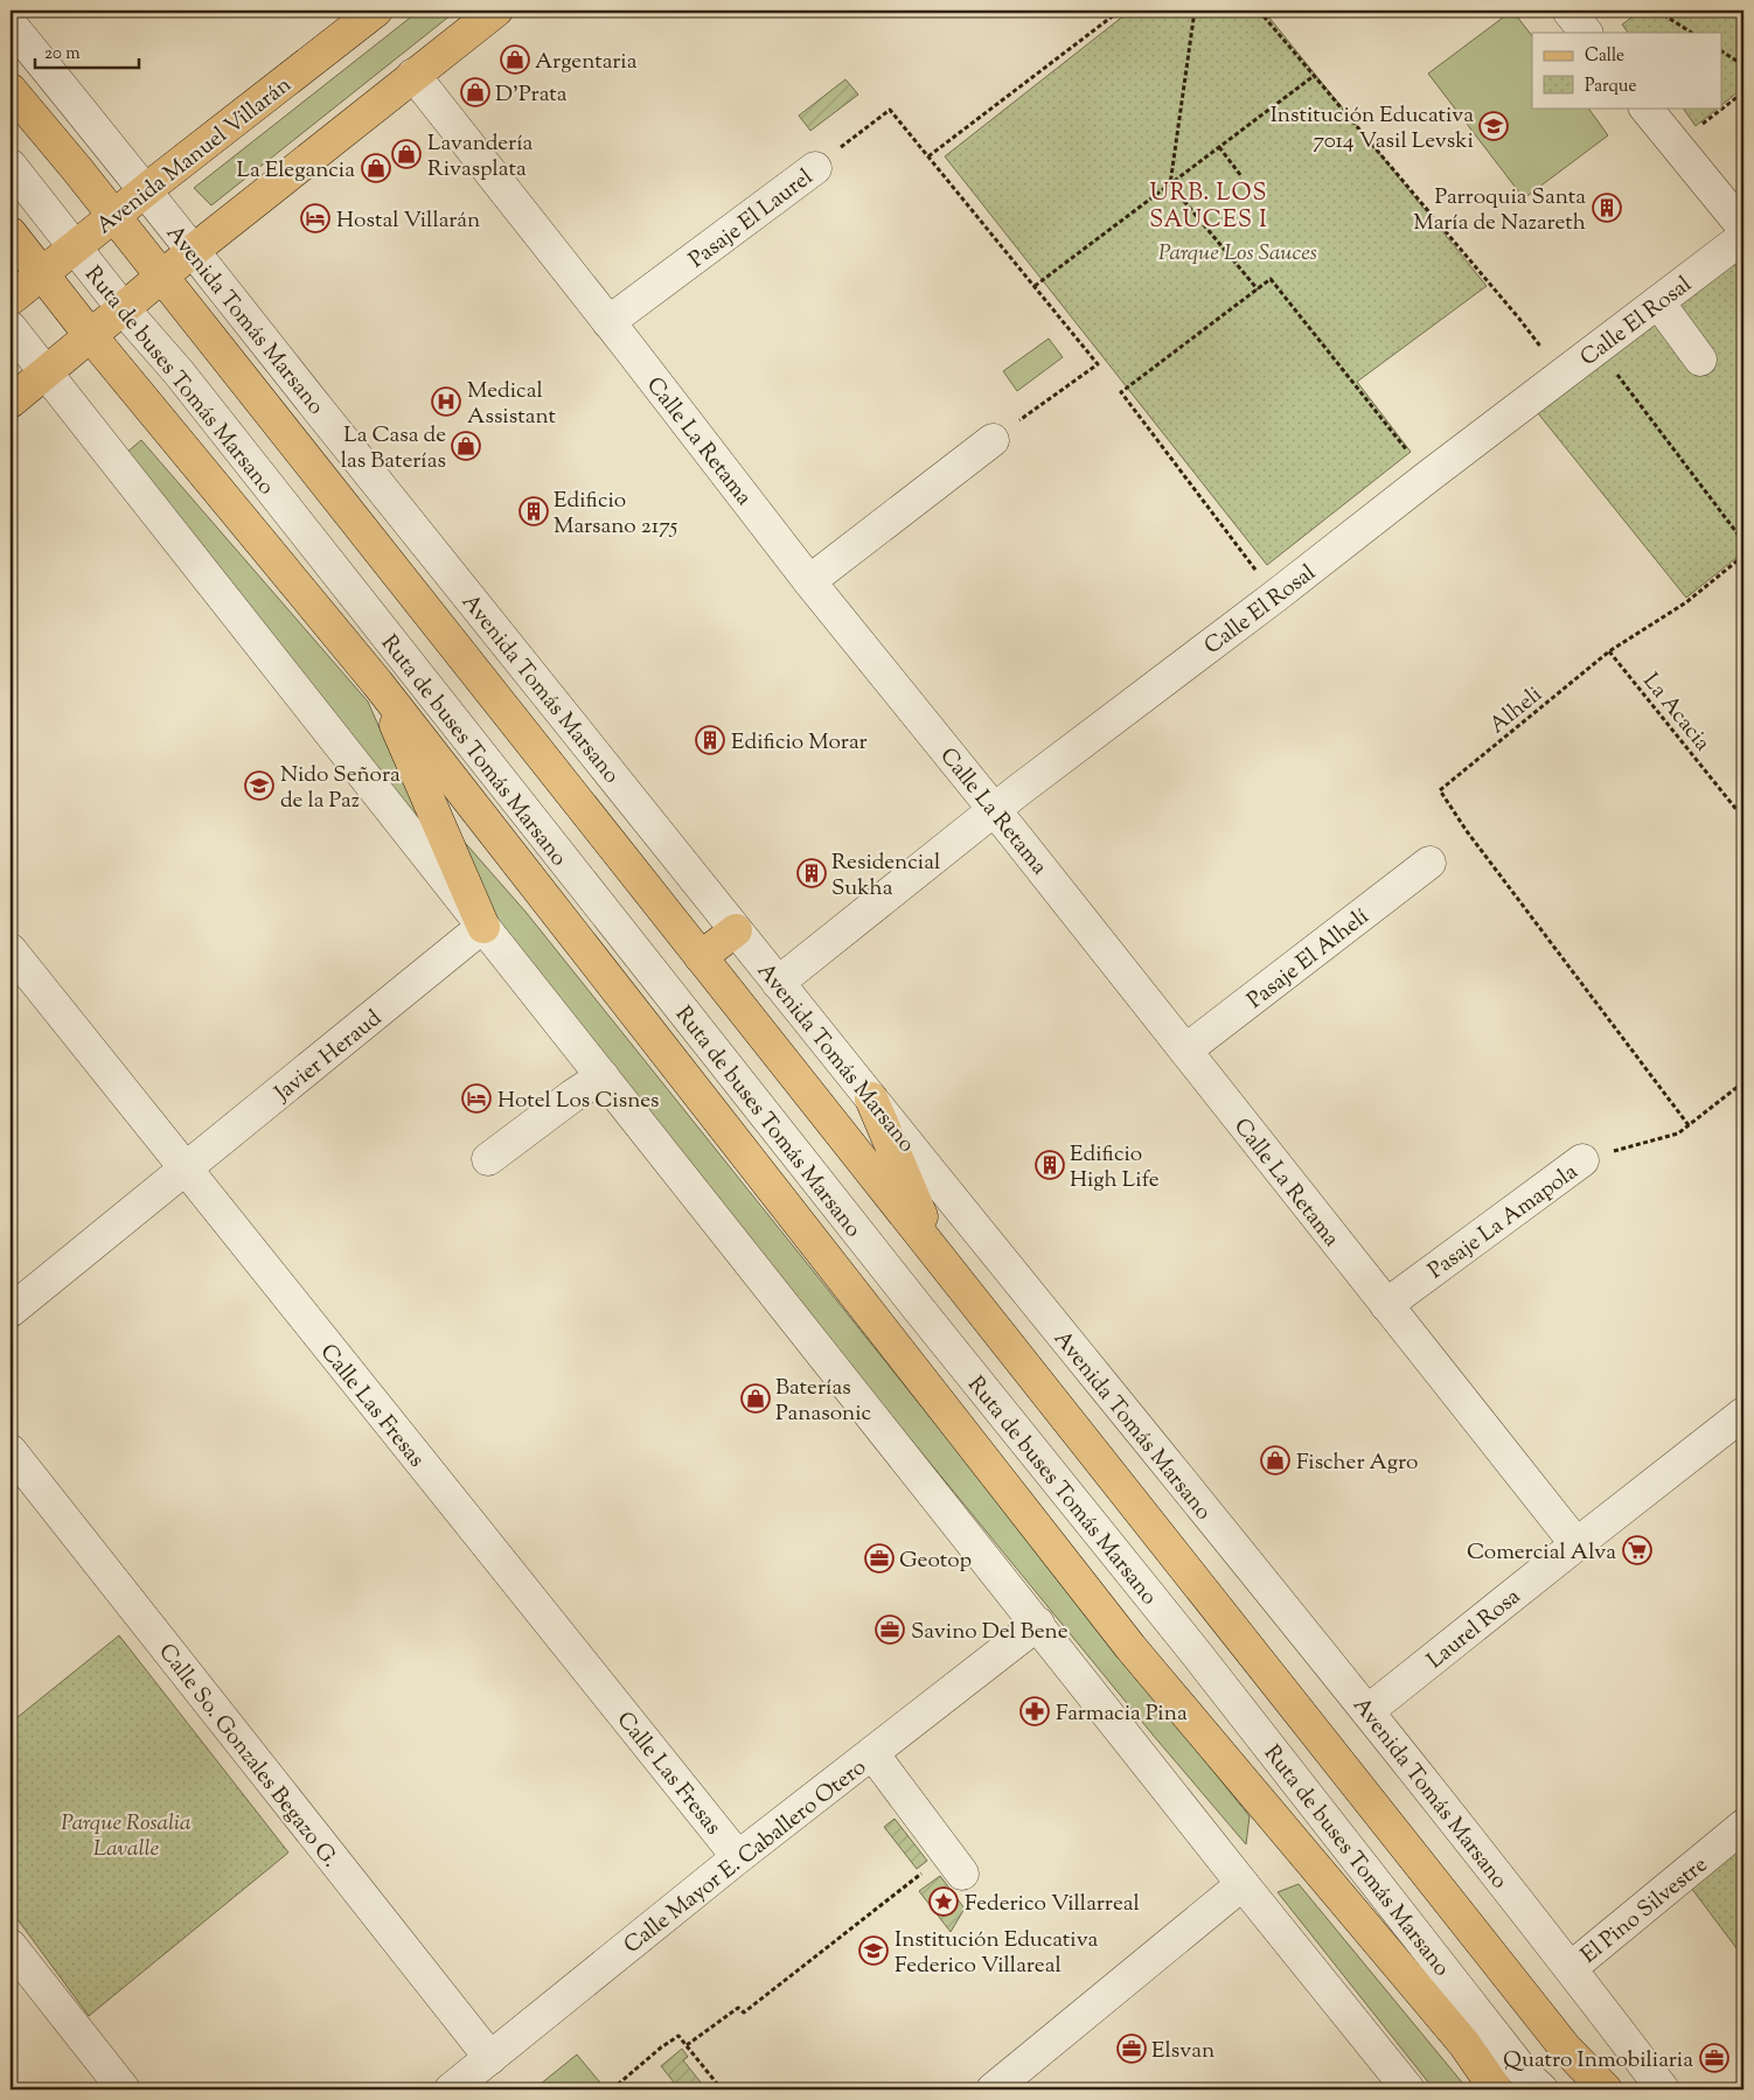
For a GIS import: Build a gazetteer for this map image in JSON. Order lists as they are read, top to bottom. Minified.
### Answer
{"streets":{"main road":["Avenida Manuel Villarán","Avenida Tomás Marsano"],"street":["Pasaje El Laurel","Calle El Rosal","Ruta de buses Tomás Marsano","Calle La Retama","Pasaje El Alhelí","Javier Heraud","Pasaje La Amapola","Calle Las Fresas","Laurel Rosa","Calle So. Gonzales Begazo G.","Calle Mayor E. Caballero Otero","El Pino Silvestre"],"path":["Alheli","La Acacia"]},"crossings":[["Avenida Manuel Villarán","Avenida Tomás Marsano"],["Avenida Manuel Villarán","Ruta de buses Tomás Marsano"],["Pasaje El Laurel","Calle La Retama"],["Avenida Tomás Marsano","Calle El Rosal"],["Avenida Tomás Marsano","Laurel Rosa"],["Avenida Tomás Marsano","El Pino Silvestre"],["Calle El Rosal","Calle La Retama"],["Calle La Retama","Pasaje El Alhelí"],["Calle La Retama","Pasaje La Amapola"],["Calle La Retama","Laurel Rosa"],["Alheli","La Acacia"],["Alheli","Pasaje La Amapola"],["Javier Heraud","Calle Las Fresas"],["Calle Las Fresas","Calle Mayor E. Caballero Otero"],["Calle So. Gonzales Begazo G.","Calle Mayor E. Caballero Otero"]],"districts":["URB. LOS SAUCES I"],"parks":["Parque Los Sauces","Parque Rosalia Lavalle"],"places":{"shop":["Argentaria","D'Prata","Lavandería Rivasplata","La Elegancia","La Casa de las Baterías","Baterías Panasonic","Fischer Agro"],"school or university":["Institución Educativa 7014 Vasil Levski","Nido Señora de la Paz","Institución Educativa Federico Villareal"],"building":["Parroquia Santa María de Nazareth","Edificio Marsano 2175","Edificio Morar","Residencial Sukha","Edificio High Life"],"hotel":["Hostal Villarán","Hotel Los Cisnes"],"hospital":["Medical Assistant"],"supermarket":["Comercial Alva"],"office":["Geotop","Savino Del Bene","Elsvan","Quatro Inmobiliaria"],"pharmacy":["Farmacia Pina"],"place":["Federico Villarreal"]},"legend":["Calle","Parque"],"scale_bar":"20 m"}
